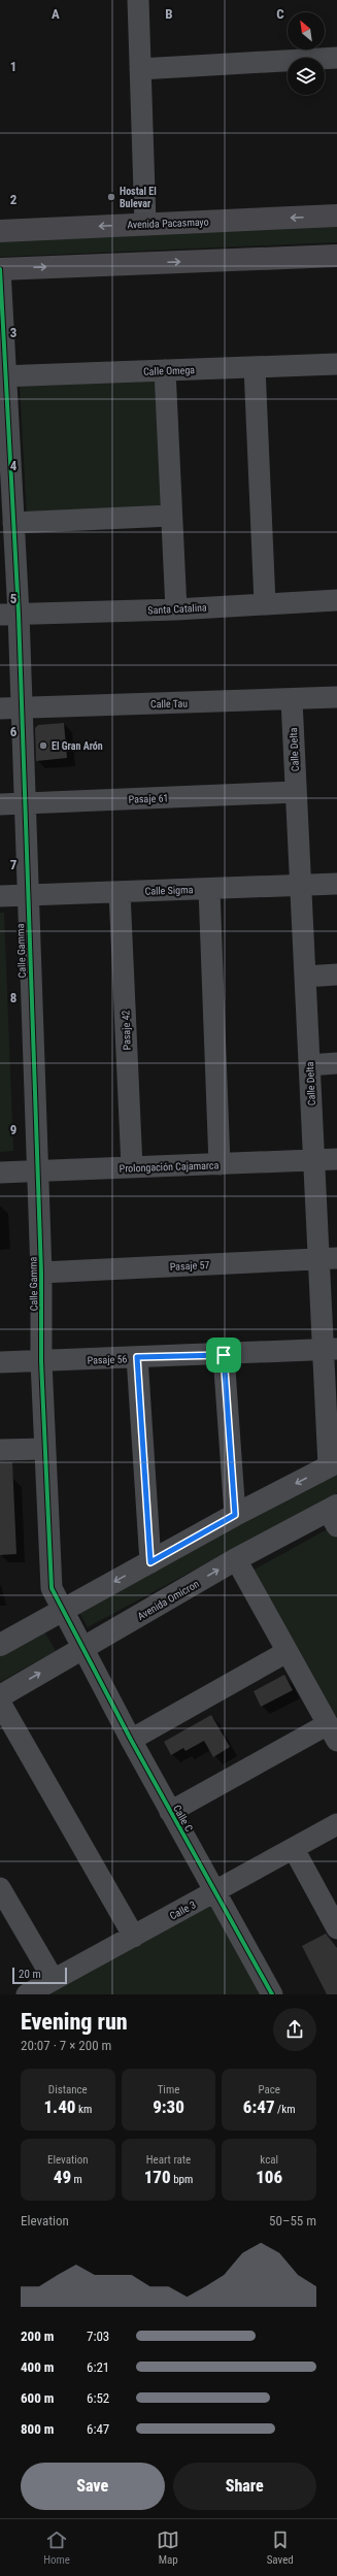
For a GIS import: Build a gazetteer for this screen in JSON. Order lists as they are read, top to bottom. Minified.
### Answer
{"streets":{"main road":["Avenida Pacasmayo"],"street":["Calle Omega","Santa Catalina","Calle Tau","Calle Delta","Pasaje 61","Calle Sigma","Calle Gamma","Pasaje 42","Prolongación Cajamarca","Pasaje 57","Pasaje 56","Avenida Omicron","Calle C","Calle 3"]},"crossings":[["Calle Omega","Calle Gamma"],["Santa Catalina","Calle Gamma"],["Calle Tau","Calle Delta"],["Calle Tau","Calle Gamma"],["Calle Delta","Pasaje 61"],["Calle Delta","Calle Sigma"],["Calle Delta","Prolongación Cajamarca"],["Calle Delta","Pasaje 57"],["Calle Delta","Pasaje 56"],["Pasaje 61","Calle Gamma"],["Calle Sigma","Calle Gamma"],["Calle Sigma","Pasaje 42"],["Calle Gamma","Prolongación Cajamarca"],["Calle Gamma","Pasaje 57"],["Calle Gamma","Pasaje 56"],["Calle Gamma","Avenida Omicron"],["Calle Gamma","Calle C"],["Pasaje 42","Prolongación Cajamarca"],["Avenida Omicron","Calle C"],["Calle C","Calle 3"]],"places":["Hostal El Bulevar","El Gran Arón"],"scale_bar":"20 m","north":"top left","page":{"scale":"20 m","heading":["Evening run","20:07 · 7 × 200 m"],"stats":[["Distance","1.40 km"],["Time","9:30"],["Pace","6:47 /km"],["Elevation","49 m"],["Heart rate","170 bpm"],["kcal","106"]],"chart":["Elevation","50–55 m"],"list":[{"name":"200 m","note":"7:03"},{"name":"400 m","note":"6:21"},{"name":"600 m","note":"6:52"},{"name":"800 m","note":"6:47"}],"buttons":["Save","Share"],"tabs":["Home","Map","Saved"]},"grid":{"columns":["A","B","C"],"rows":["1","2","3","4","5","6","7","8","9"]}}
